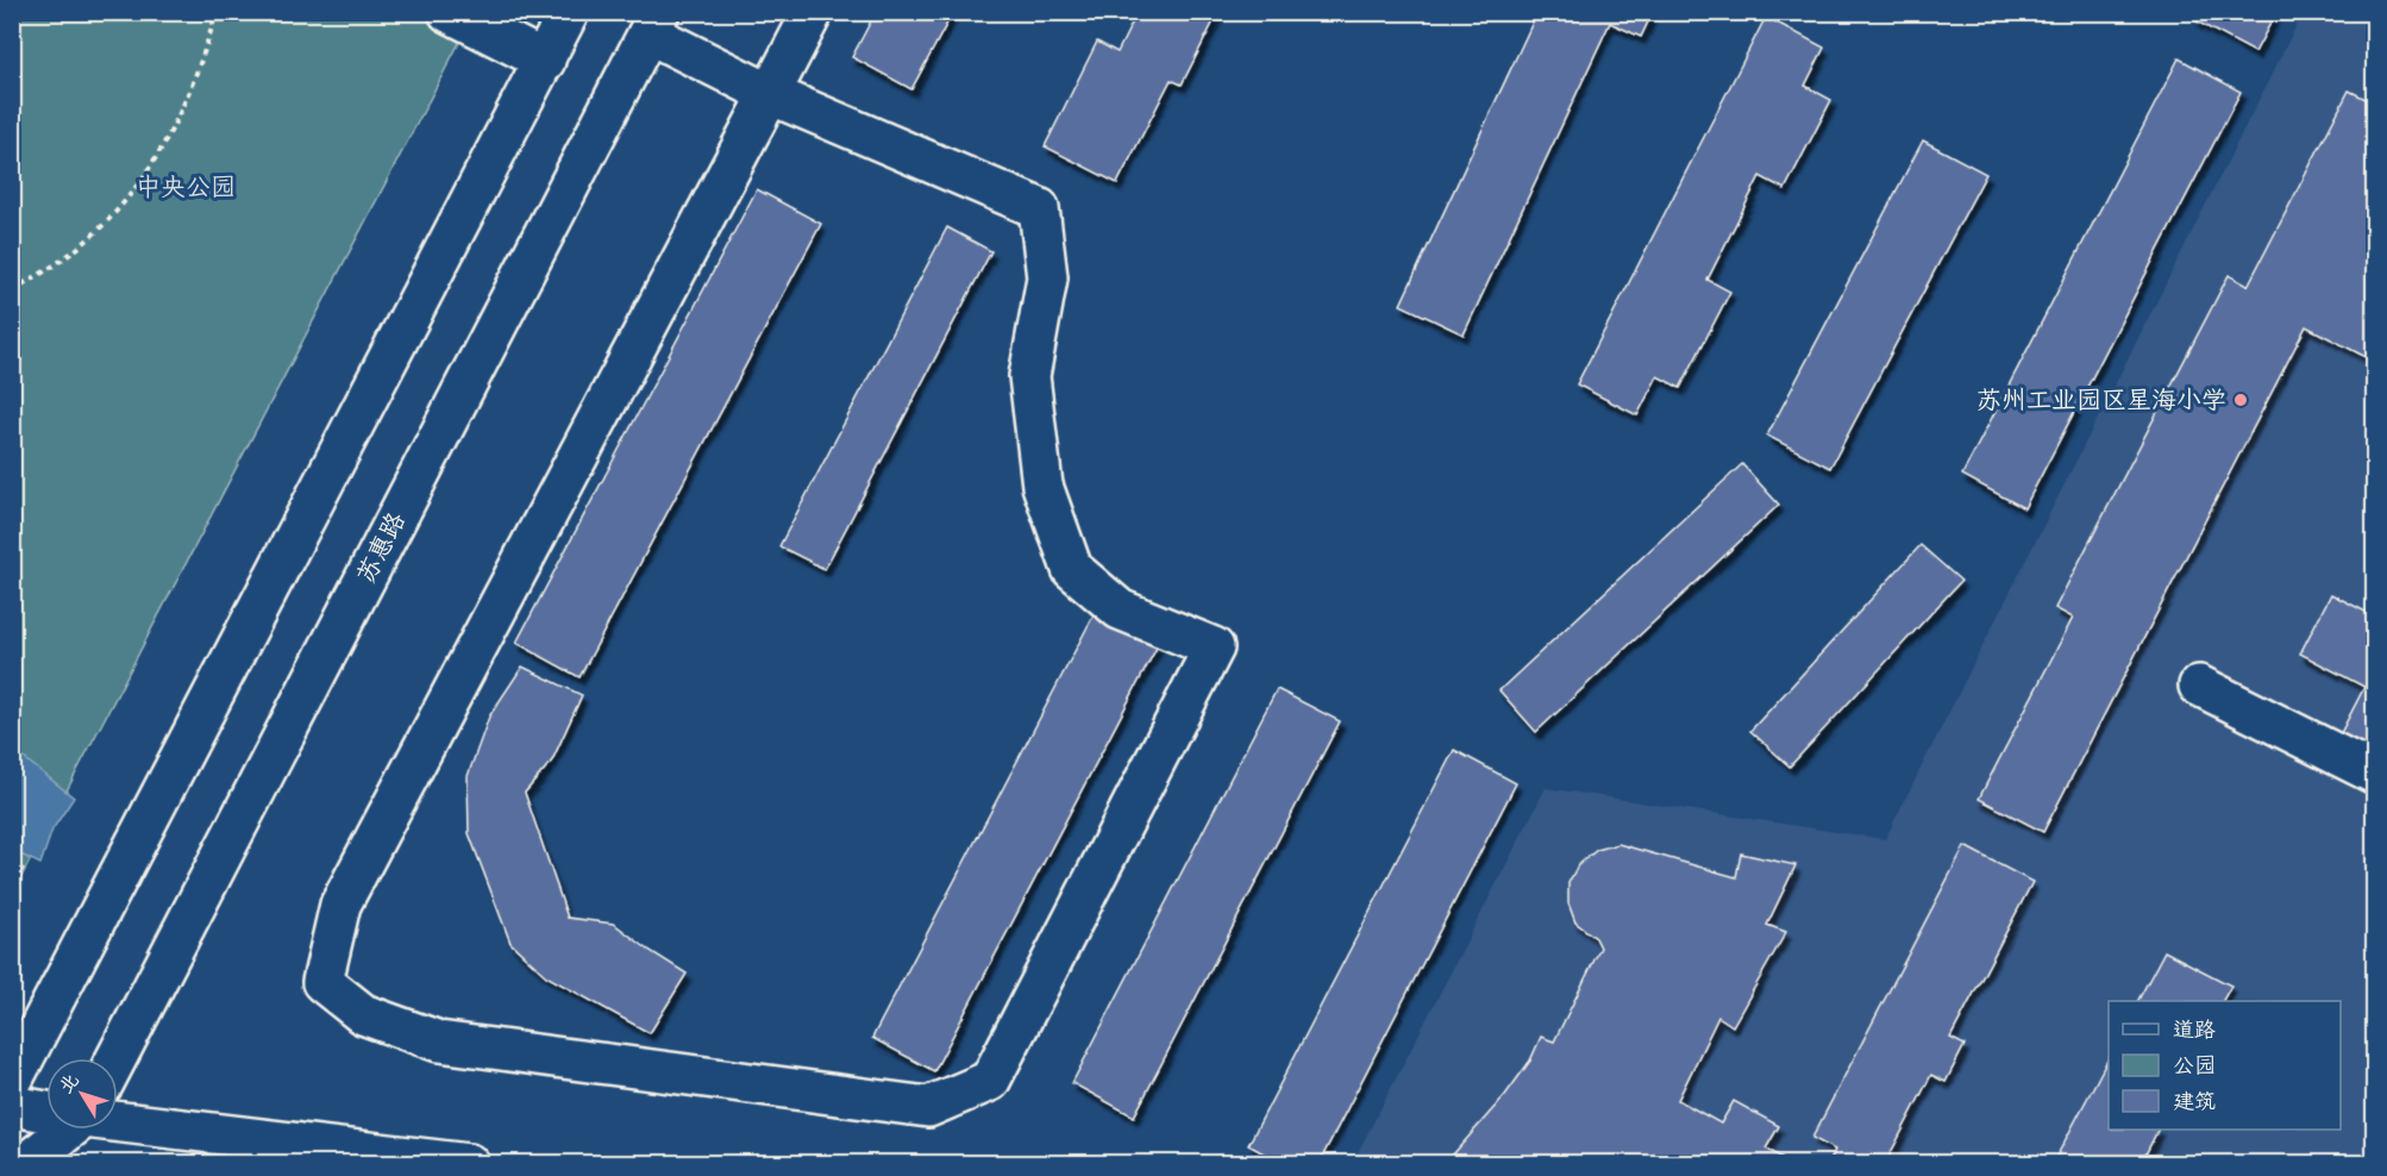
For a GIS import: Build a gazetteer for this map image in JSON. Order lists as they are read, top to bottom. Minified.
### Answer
{"streets":{"main road":["苏惠路"]},"parks":["中央公园"],"places":["苏州工业园区星海小学"],"legend":["道路","公园","建筑"],"north":"top left"}
